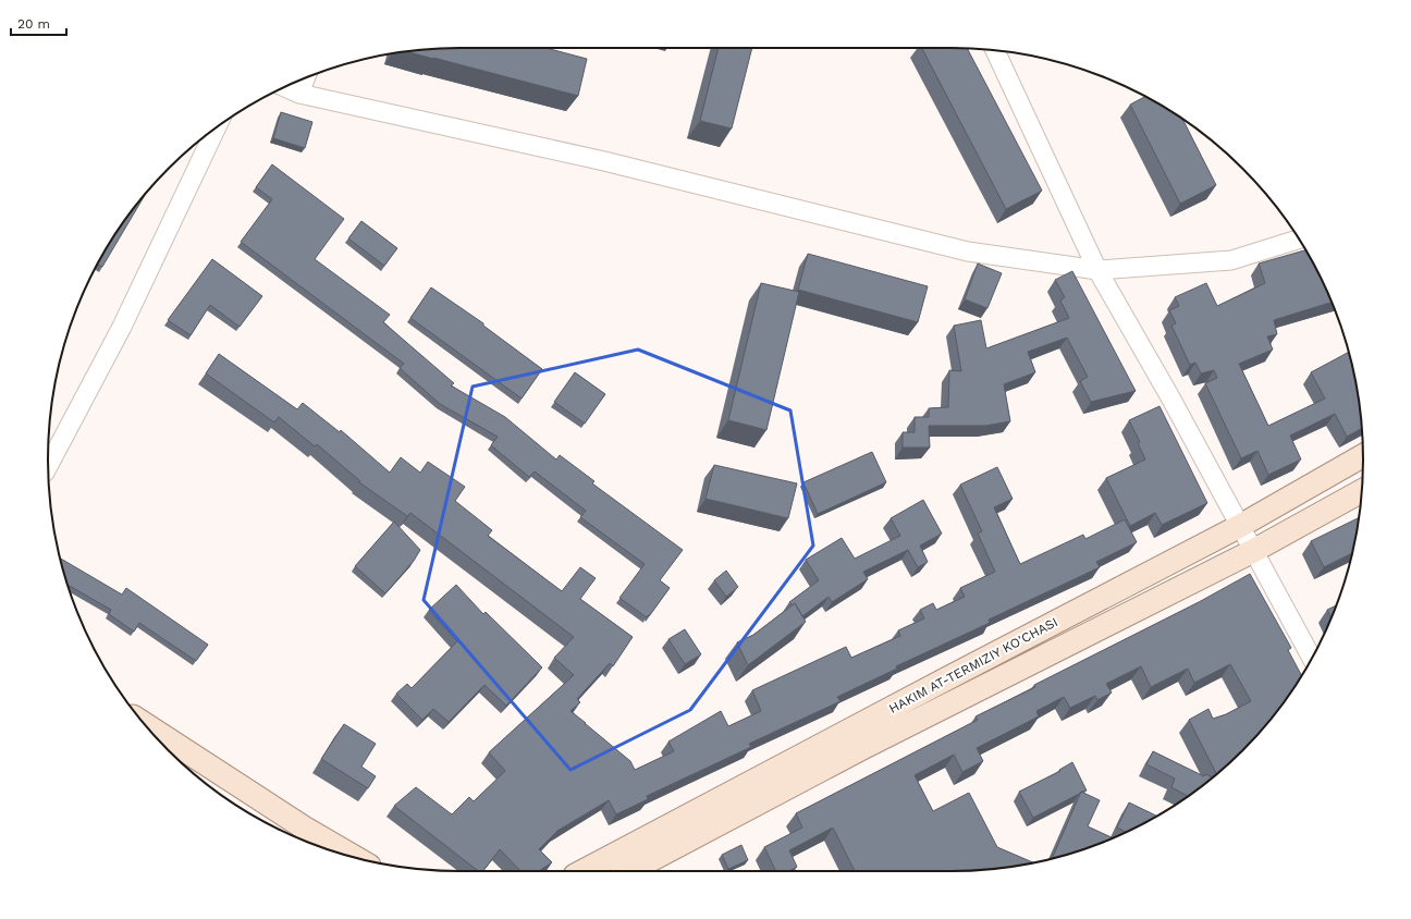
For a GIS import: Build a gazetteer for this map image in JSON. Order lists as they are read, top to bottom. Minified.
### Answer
{"streets":{"main road":["HAKIM AT-TERMIZIY KO'CHASI"]},"scale_bar":"20 m"}
